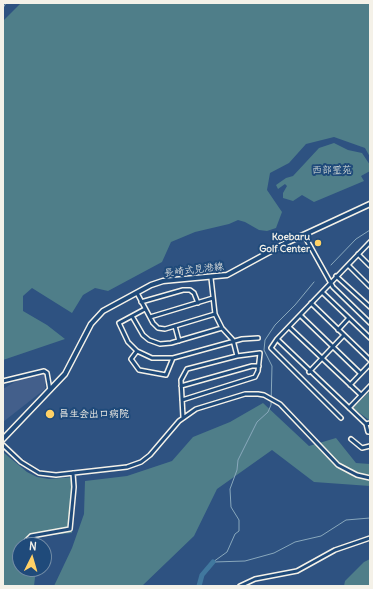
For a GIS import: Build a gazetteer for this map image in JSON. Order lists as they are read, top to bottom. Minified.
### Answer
{"streets":{"main road":["長崎式見港線"]},"parks":["西部霊苑"],"places":["Koebaru Golf Center","昌生会出口病院"],"north":"top"}
